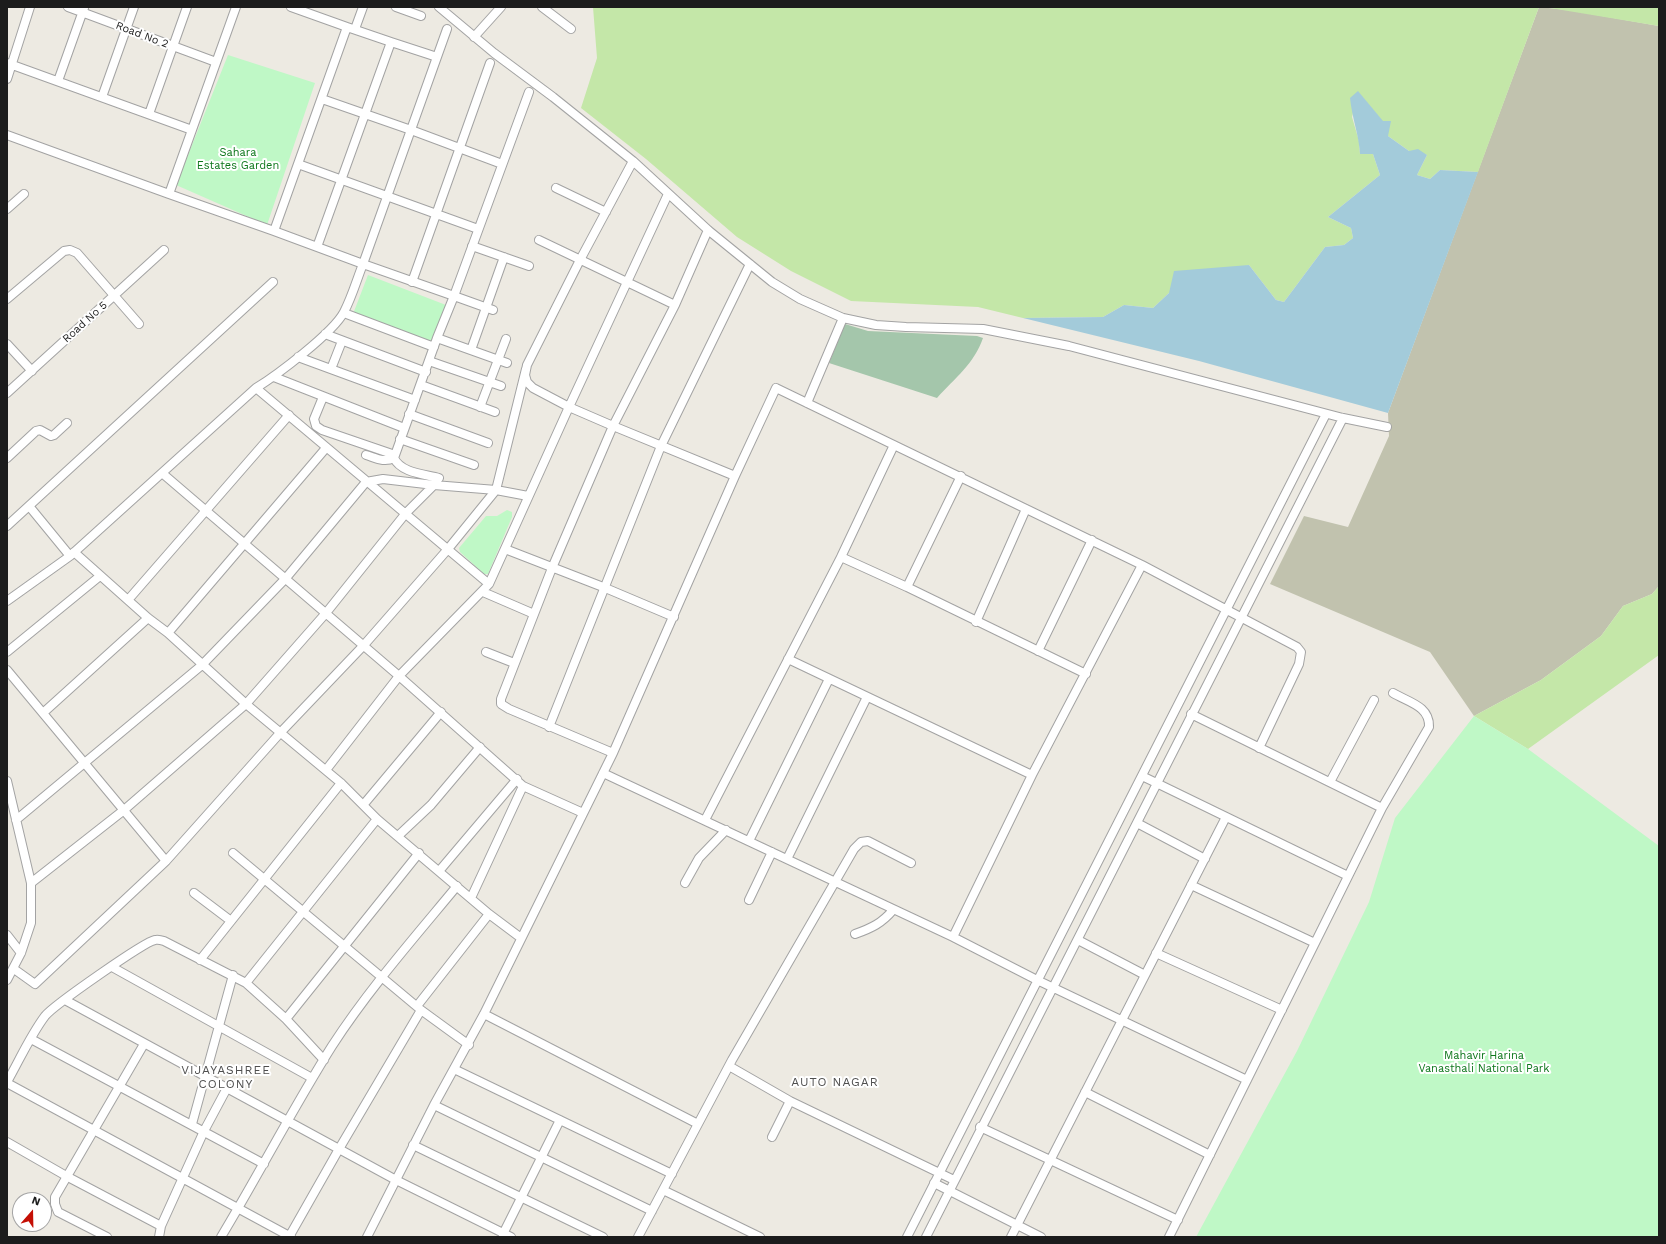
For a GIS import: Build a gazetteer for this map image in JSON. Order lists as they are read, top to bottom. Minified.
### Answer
{"streets":{"street":["Road No 2","Road No 5"]},"districts":["VIJAYASHREE COLONY","AUTO NAGAR"],"parks":["Sahara Estates Garden","Mahavir Harina Vanasthali National Park"],"north":"top"}
